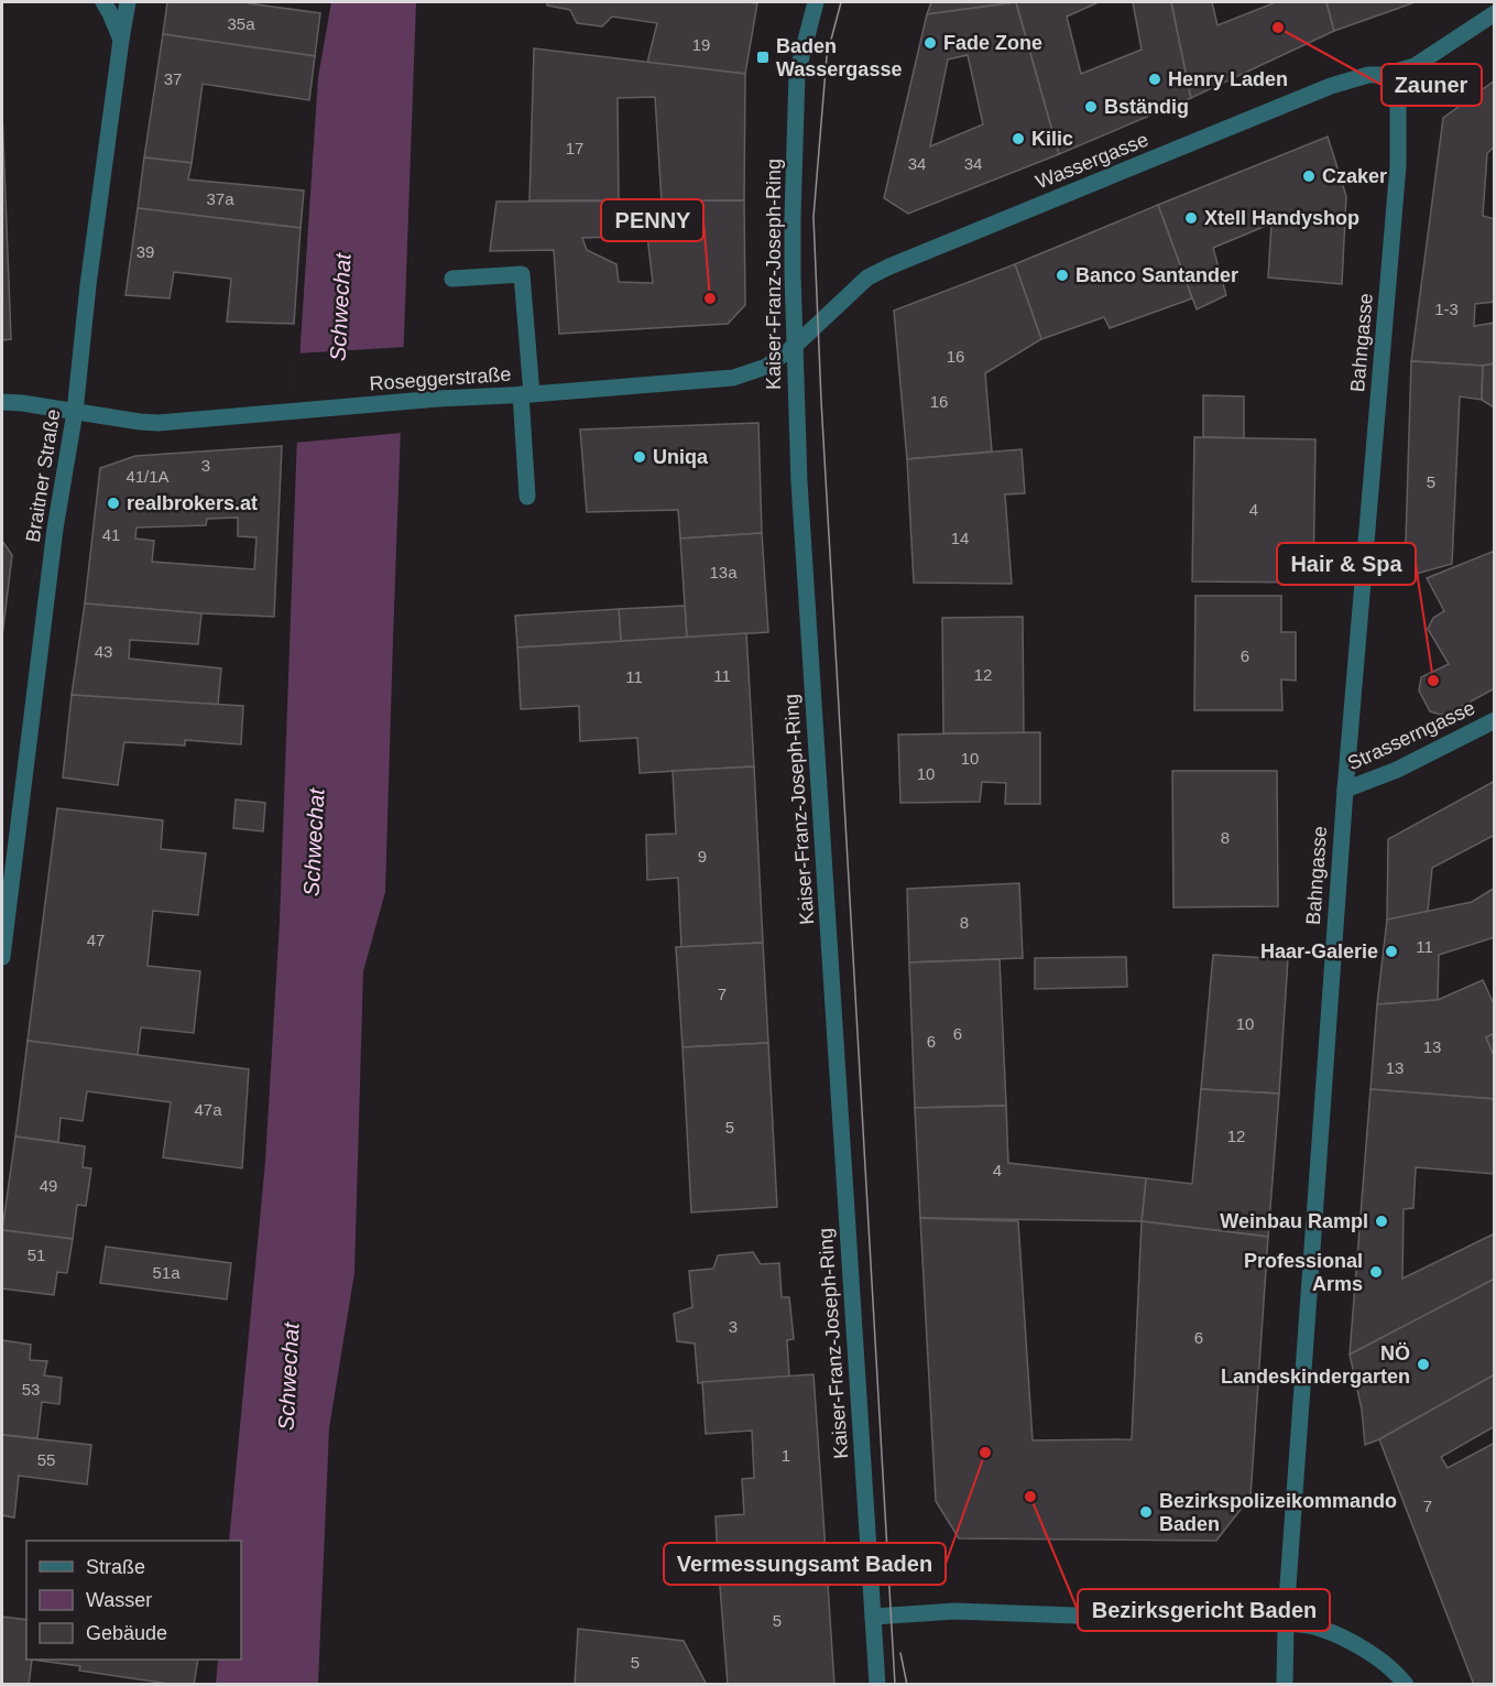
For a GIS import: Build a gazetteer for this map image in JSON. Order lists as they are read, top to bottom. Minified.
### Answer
{"streets":{"street":["Wassergasse","Kaiser-Franz-Joseph-Ring","Bahngasse","Roseggerstraße","Braitner Straße","Strasserngasse"]},"crossings":[["Wassergasse","Kaiser-Franz-Joseph-Ring"],["Wassergasse","Bahngasse"],["Wassergasse","Roseggerstraße"],["Kaiser-Franz-Joseph-Ring","Roseggerstraße"],["Bahngasse","Strasserngasse"],["Roseggerstraße","Braitner Straße"]],"water":["Schwechat"],"places":{"other":["Zauner","Fade Zone","Henry Laden","Bständig","Kilic","Czaker","Xtell Handyshop","Banco Santander","PENNY","Uniqa","realbrokers.at","Hair & Spa","Haar-Galerie","Weinbau Rampl","Professional Arms","NÖ Landeskindergarten","Vermessungsamt Baden","Bezirksgericht Baden","Bezirkspolizeikommando Baden"],"transit":["Baden Wassergasse"]},"house_numbers":["35a","19","37","17","34","34","37a","39","1-3","16","16","3","41/1A","5","4","41","14","13a","43","6","12","11","11","10","10","8","9","8","47","11","7","10","6","6","13","13","47a","5","12","4","49","51","51a","3","6","53","1","55","7","5","5"],"legend":["Straße","Wasser","Gebäude"]}
